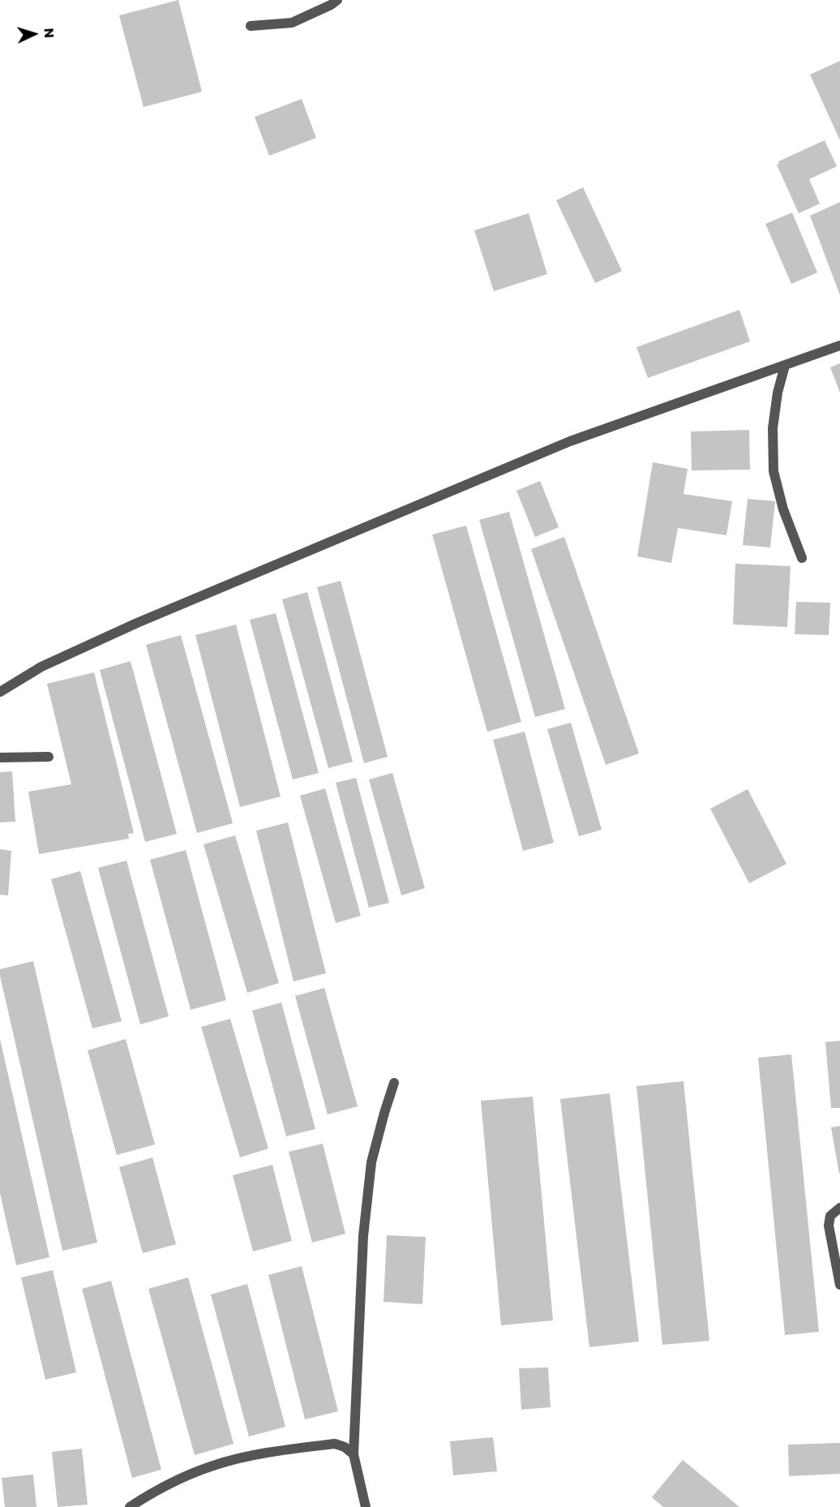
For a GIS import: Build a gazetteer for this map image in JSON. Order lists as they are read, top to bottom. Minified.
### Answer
{"north":"right"}
